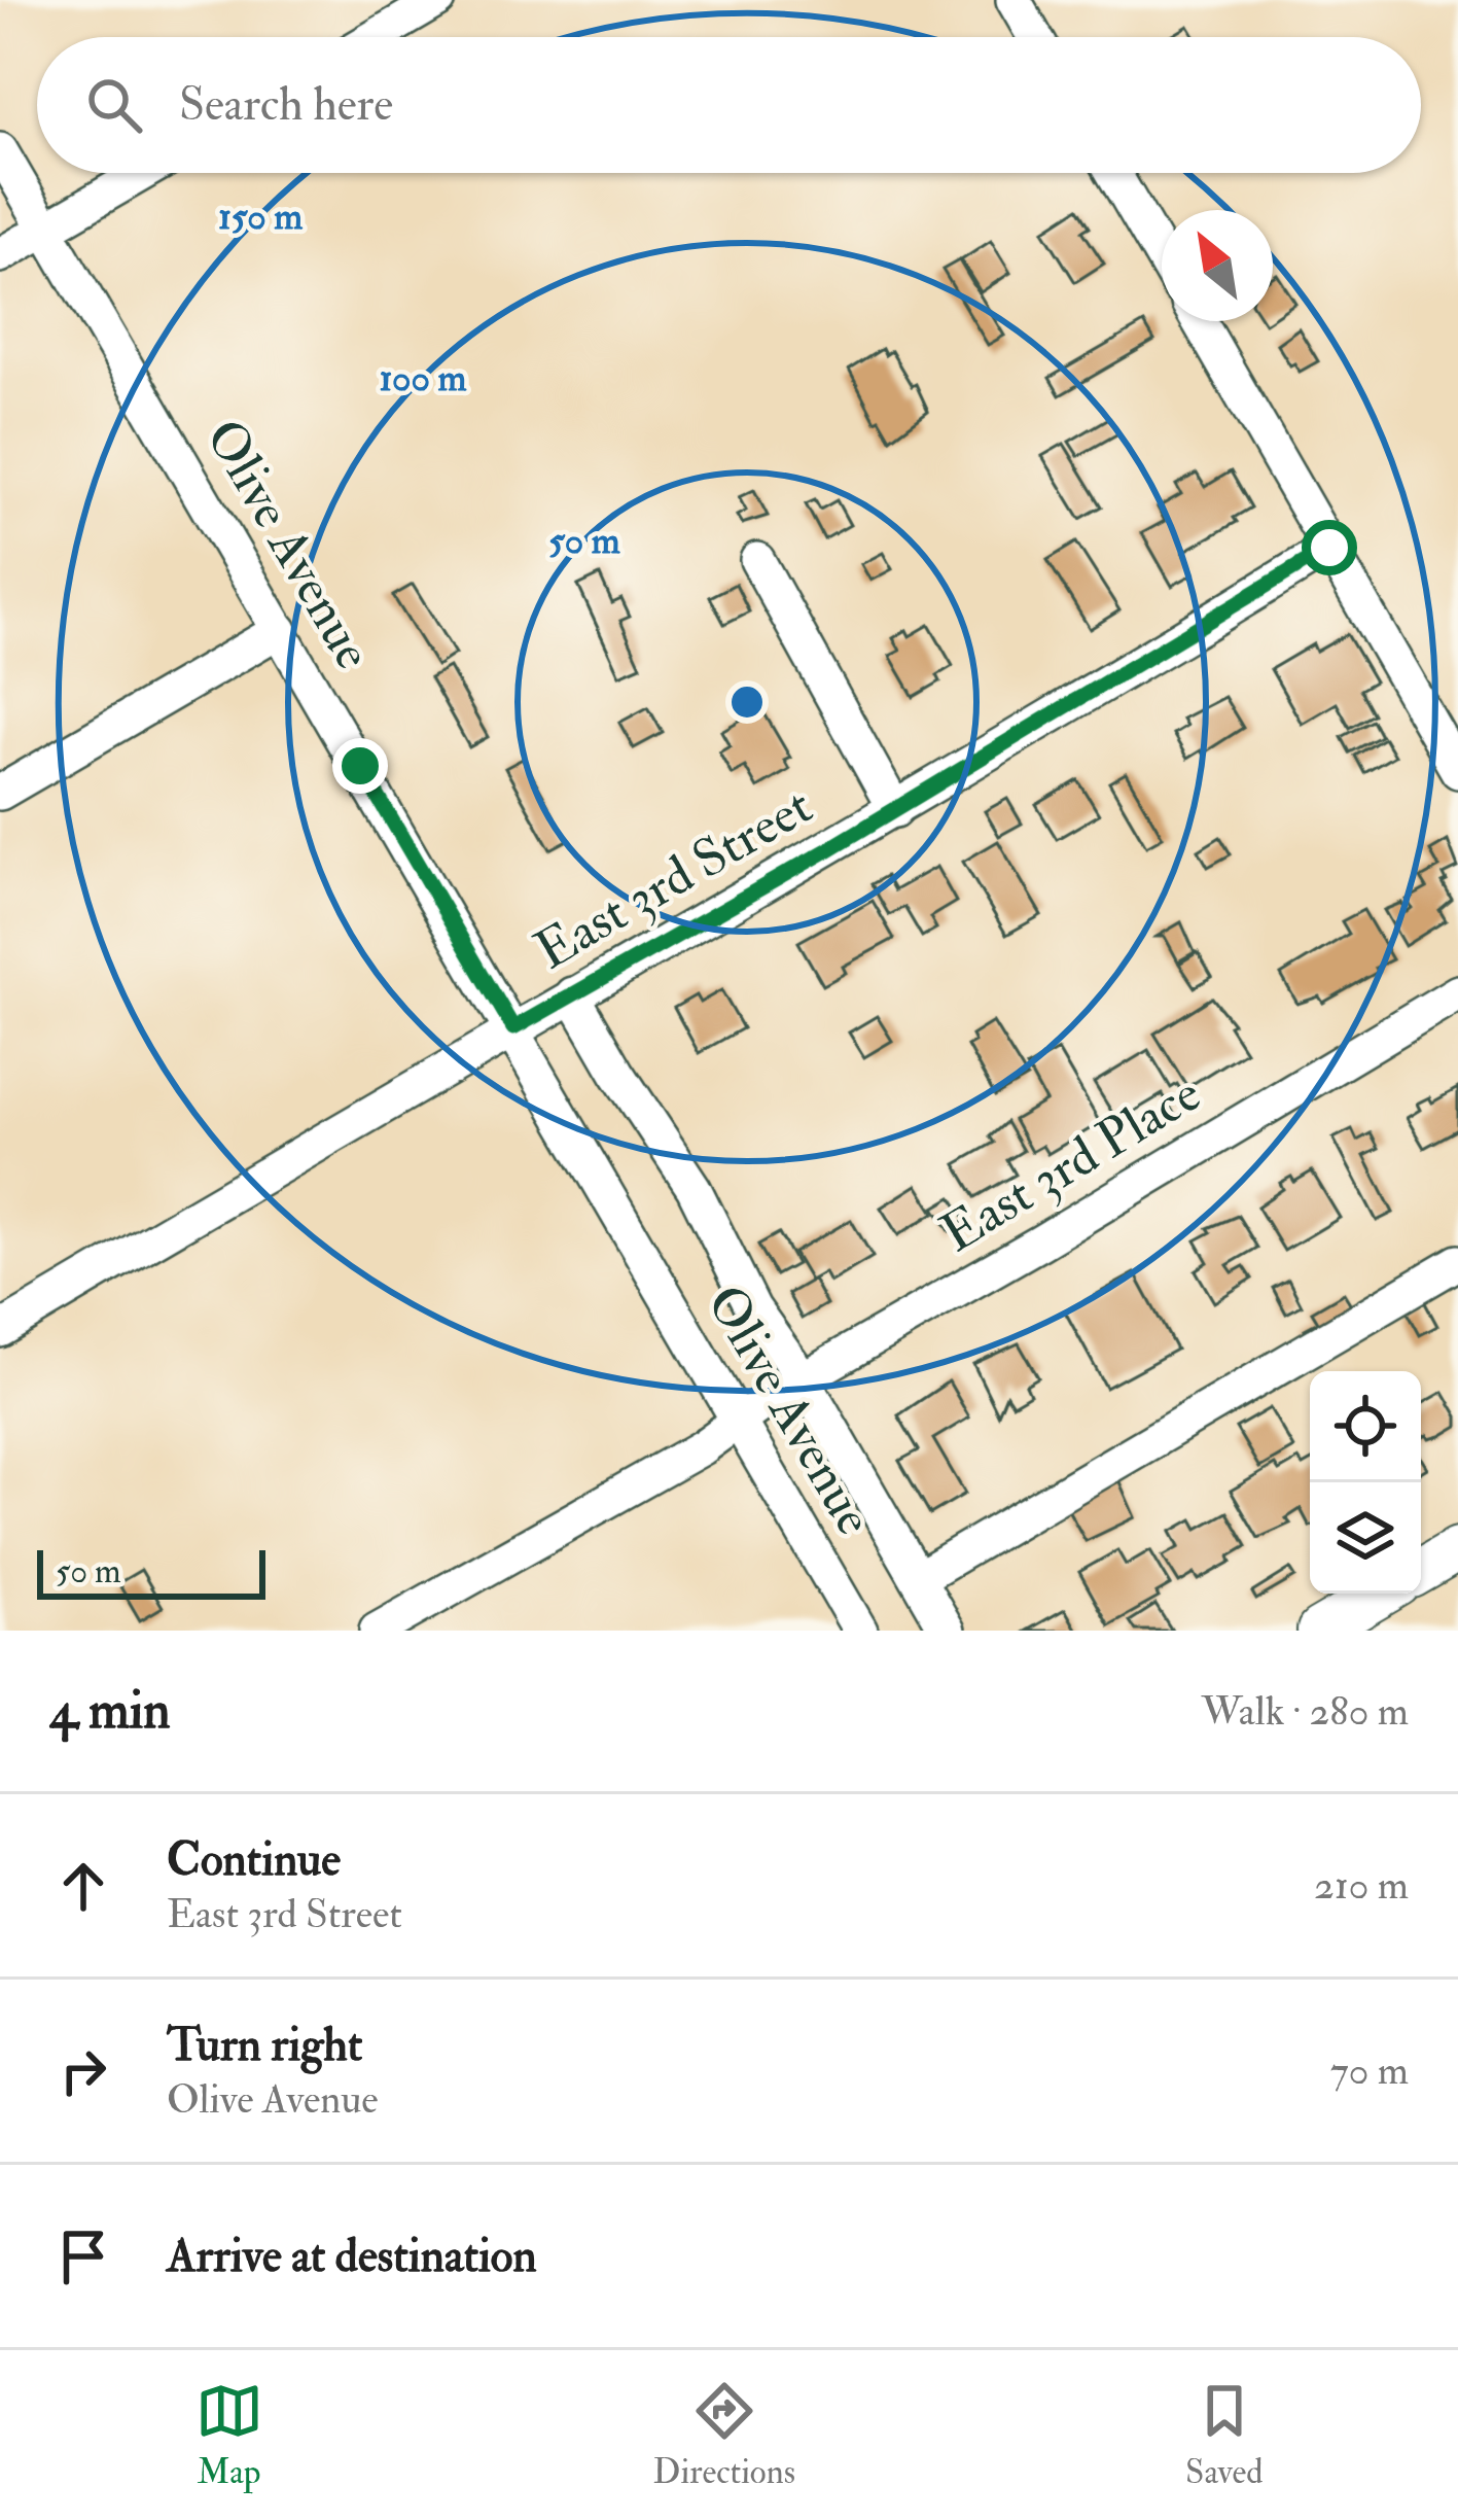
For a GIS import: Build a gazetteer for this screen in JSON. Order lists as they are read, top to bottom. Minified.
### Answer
{"streets":{"street":["Olive Avenue","East 3rd Street","East 3rd Place"]},"crossings":[["Olive Avenue","East 3rd Street"],["Olive Avenue","East 3rd Place"]],"scale_bar":"50 m","north":"top left","page":{"search":"Search here","scale":"50 m","heading":["4 min","Walk · 280 m"],"list":[["Continue","East 3rd Street","210 m"],["Turn right","Olive Avenue","70 m"],"Arrive at destination"],"nav":["Map","Directions","Saved"]},"rings":["150 m","100 m","50 m"]}
